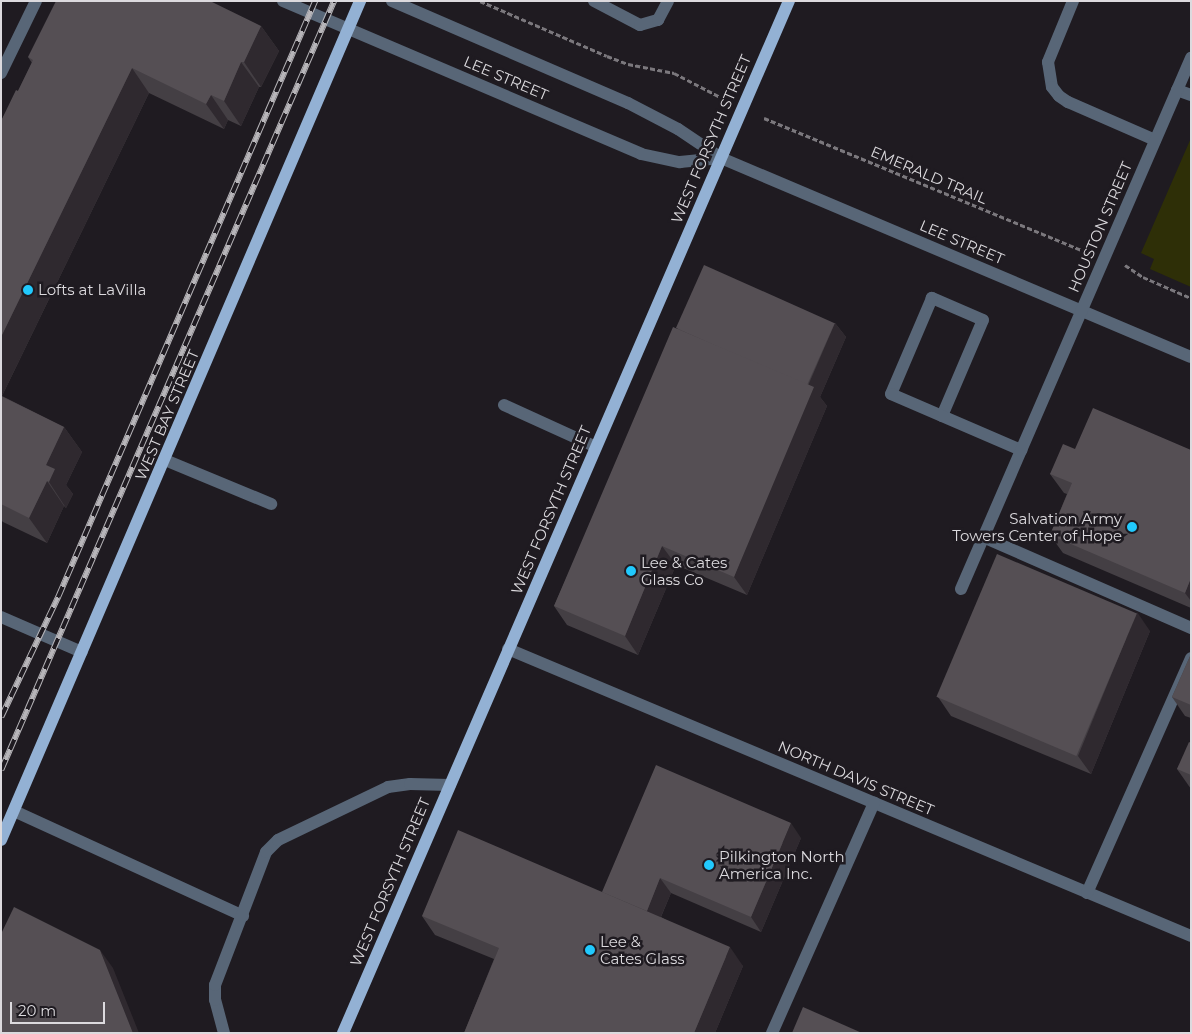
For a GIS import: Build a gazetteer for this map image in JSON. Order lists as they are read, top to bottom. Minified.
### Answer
{"streets":{"main road":["WEST FORSYTH STREET","WEST BAY STREET"],"street":["LEE STREET","HOUSTON STREET","NORTH DAVIS STREET"],"path":["EMERALD TRAIL"]},"crossings":[["LEE STREET","WEST FORSYTH STREET"],["LEE STREET","HOUSTON STREET"],["LEE STREET","WEST BAY STREET"],["WEST FORSYTH STREET","NORTH DAVIS STREET"]],"places":["Lofts at LaVilla","Salvation Army Towers Center of Hope","Lee & Cates Glass Co","Pilkington North America Inc.","Lee & Cates Glass"],"scale_bar":"20 m"}
